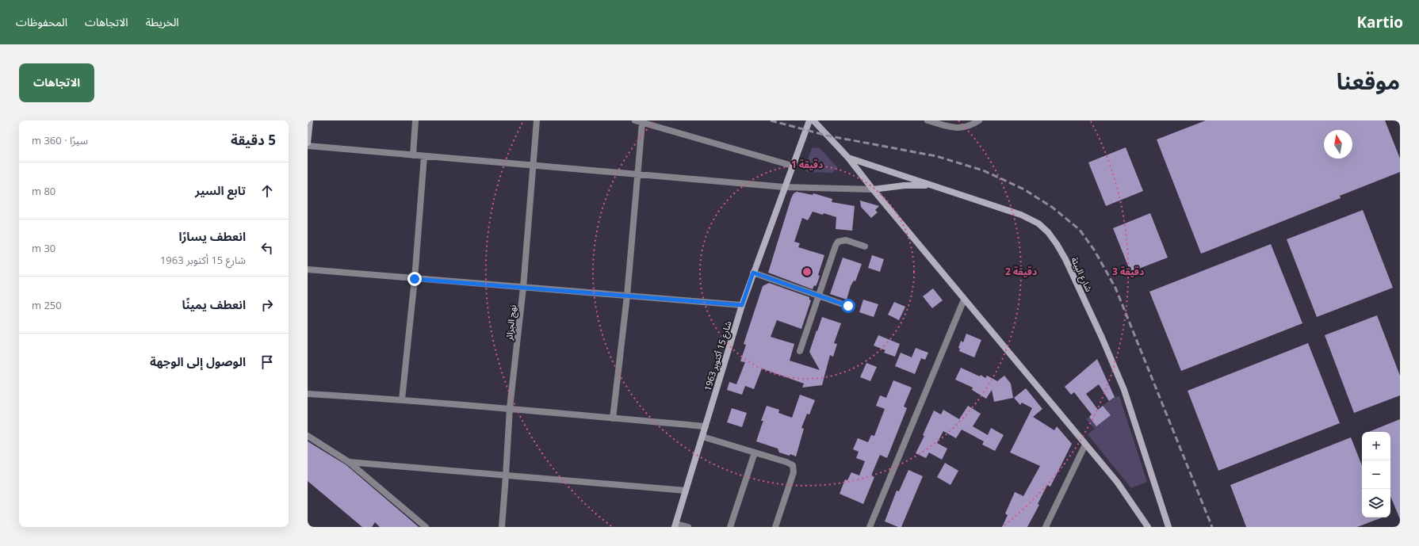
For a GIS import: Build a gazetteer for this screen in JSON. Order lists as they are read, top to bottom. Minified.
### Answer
{"streets":{"main road":["شارع البيئة","شارع 15 أكتوبر 1963"],"street":["نهج الجزائر"]},"north":"top","page":{"header":"Kartio","nav":["الخريطة","الاتجاهات","المحفوظات"],"title":"موقعنا","buttons":"الاتجاهات","heading":["5 دقيقة","سيرًا · 360 m"],"list":[["تابع السير","80 m"],["انعطف يسارًا","شارع 15 أكتوبر 1963","30 m"],["انعطف يمينًا","250 m"],"الوصول إلى الوجهة"],"map_buttons":["+","−"]},"rings":["1 دقيقة","2 دقيقة","3 دقيقة"]}
